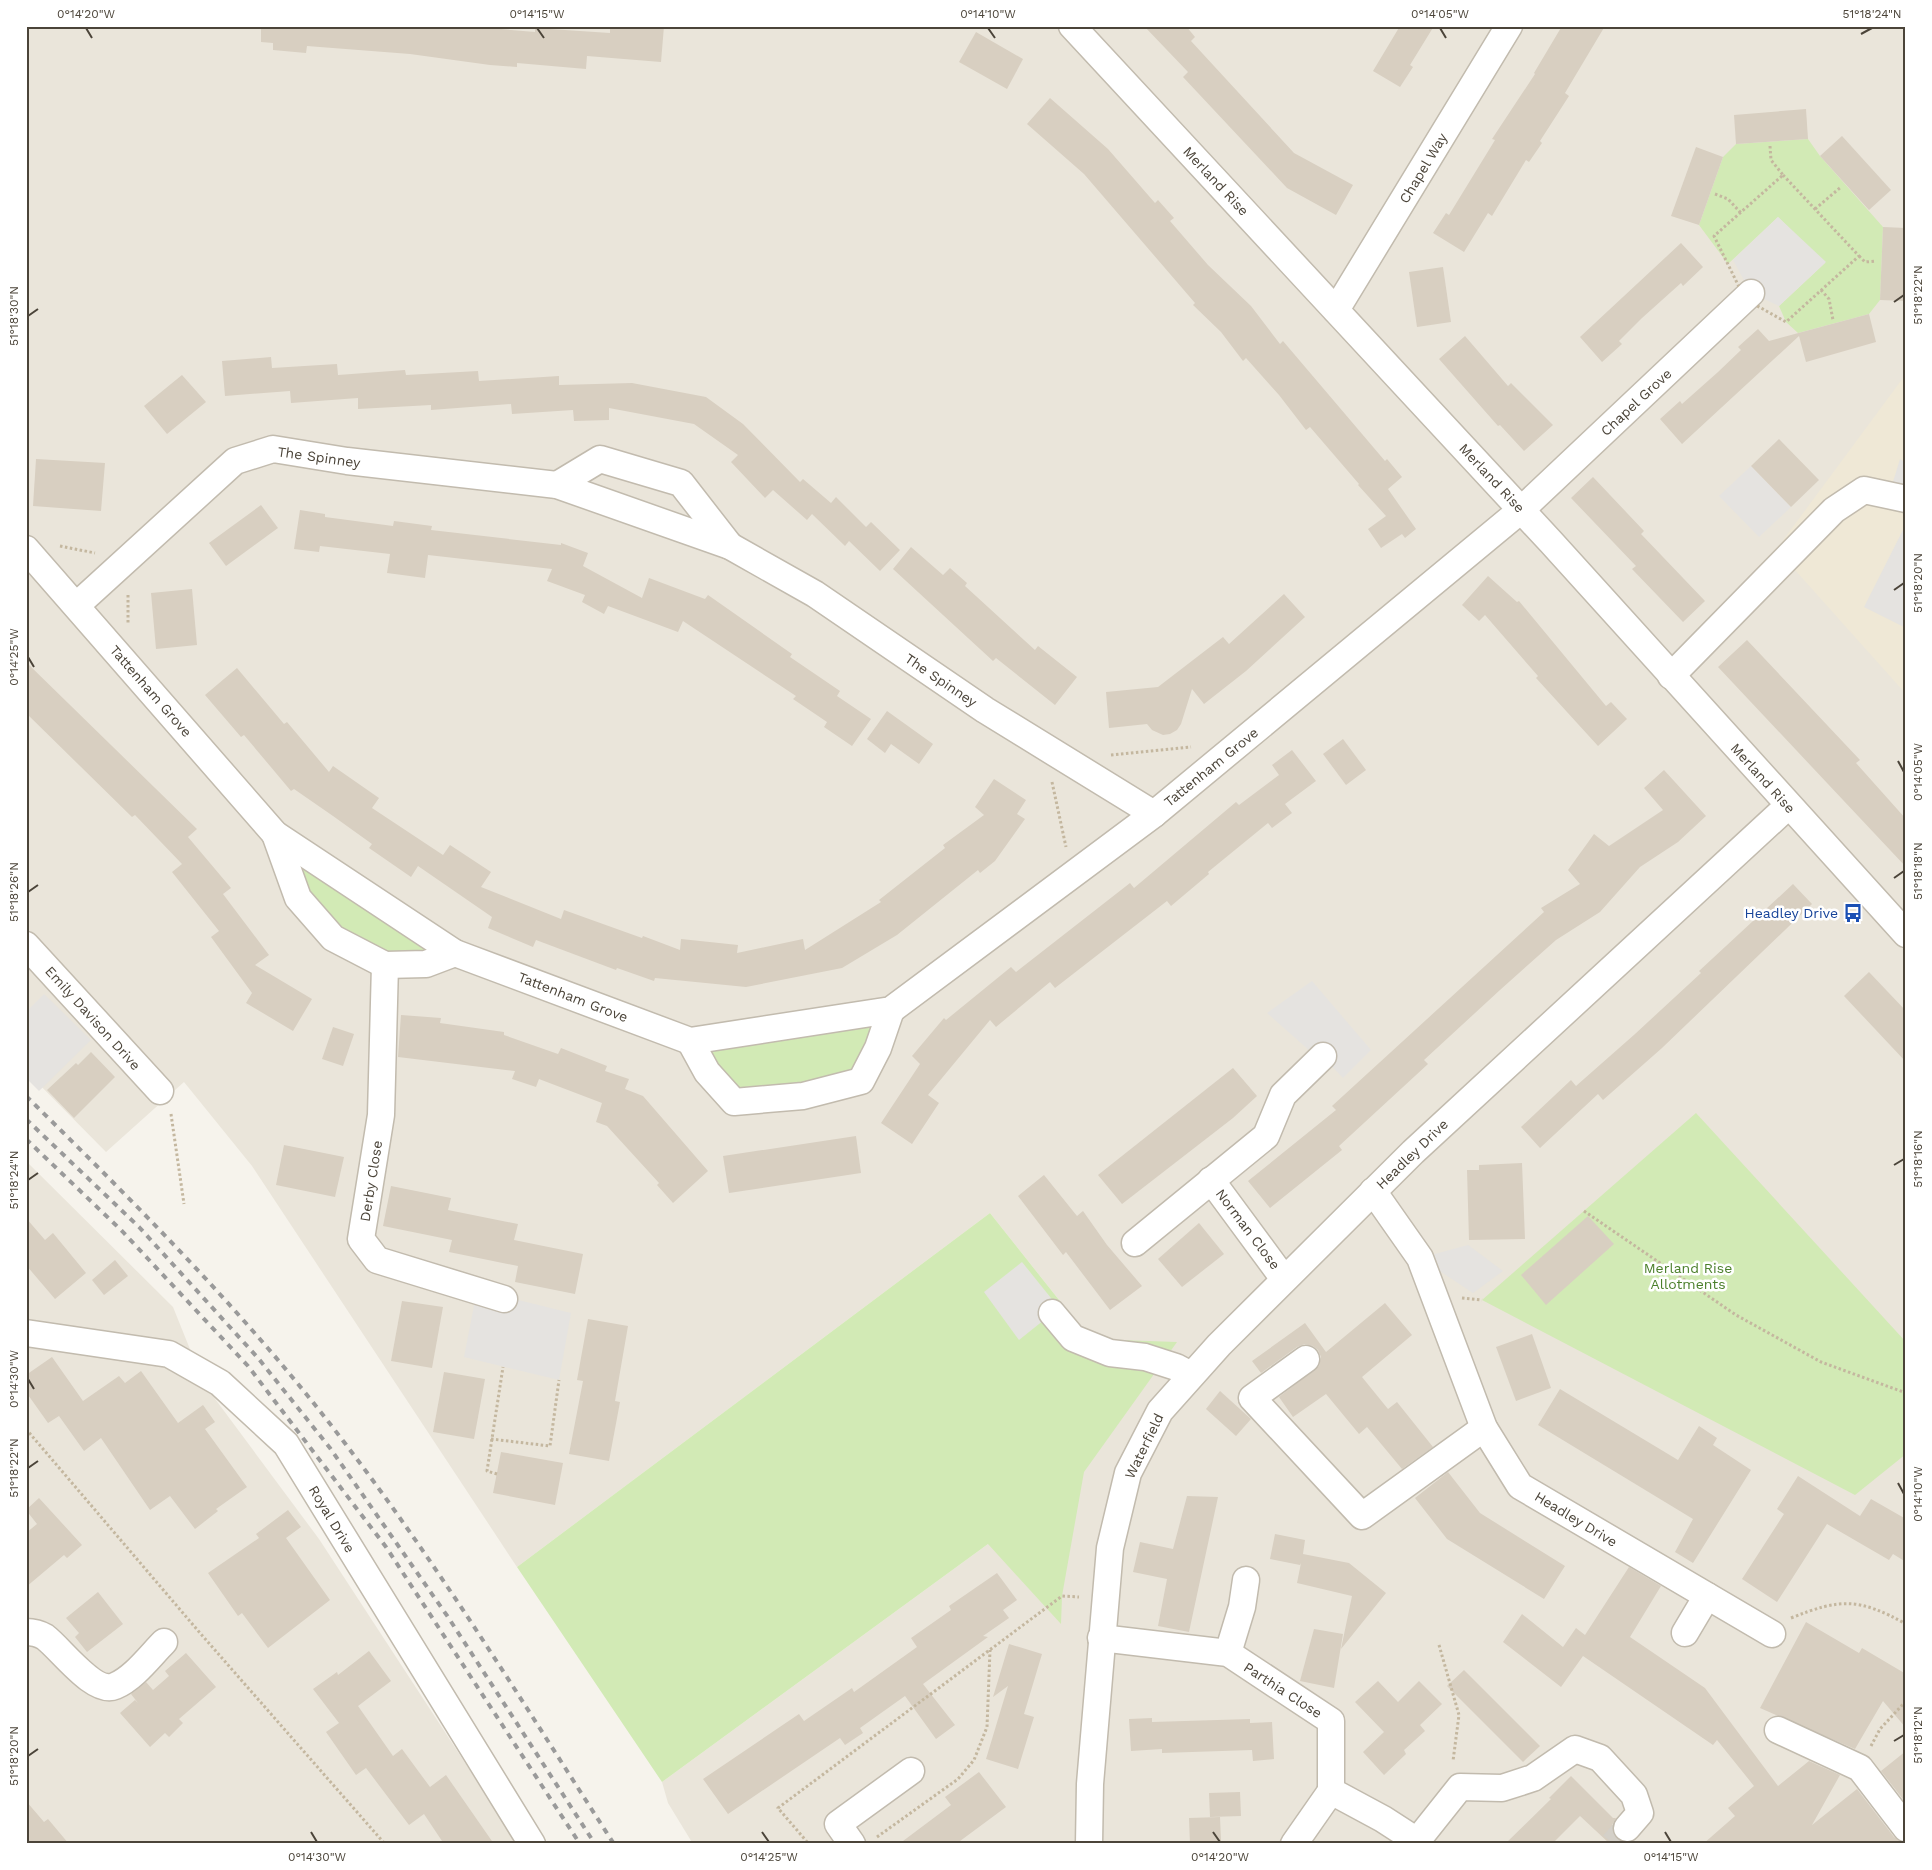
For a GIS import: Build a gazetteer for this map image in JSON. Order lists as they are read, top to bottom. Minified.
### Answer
{"streets":{"street":["Chapel Way","Merland Rise","Chapel Grove","The Spinney","Tattenham Grove","Emily Davison Drive","Headley Drive","Derby Close","Norman Close","Waterfield","Royal Drive","Parthia Close"]},"crossings":[["Chapel Way","Merland Rise"],["Merland Rise","Chapel Grove"],["Merland Rise","Tattenham Grove"],["Merland Rise","Headley Drive"],["Chapel Grove","Tattenham Grove"],["The Spinney","Tattenham Grove"],["Tattenham Grove","Derby Close"],["Headley Drive","Waterfield"],["Norman Close","Waterfield"],["Waterfield","Parthia Close"]],"parks":["Merland Rise Allotments"],"places":{"bus stop":["Headley Drive"]},"coordinates":["0°14'20\"W","0°14'15\"W","0°14'10\"W","0°14'05\"W","51°18'24\"N","51°18'22\"N","51°18'30\"N","51°18'20\"N","0°14'25\"W","51°18'18\"N","51°18'26\"N","51°18'16\"N","0°14'30\"W","51°18'12\"N"]}
